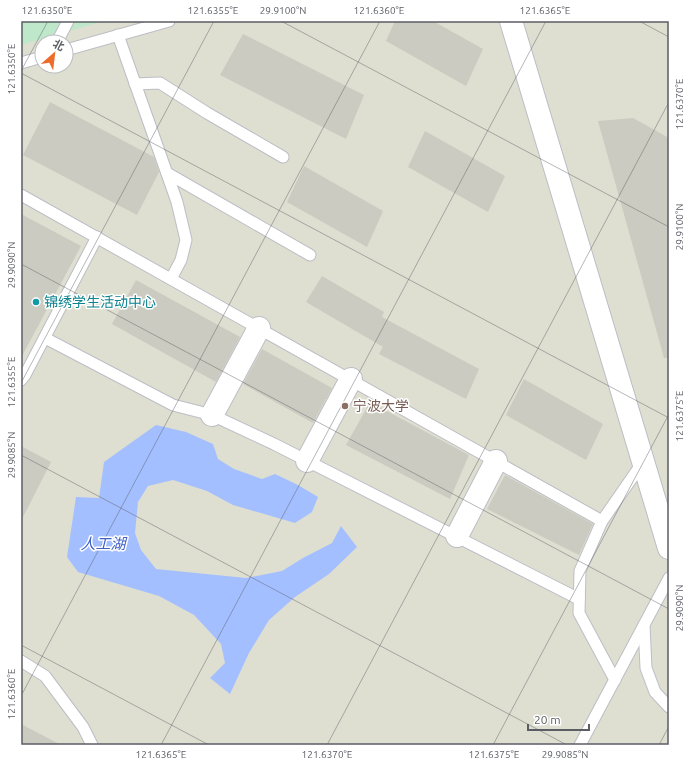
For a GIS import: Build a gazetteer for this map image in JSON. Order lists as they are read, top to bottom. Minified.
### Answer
{"water":["人工湖"],"places":["锦绣学生活动中心","宁波大学"],"scale_bar":"20 m","north":"top right","coordinates":["121.6350°E","121.6355°E","29.9100°N","121.6360°E","121.6365°E","121.6370°E","29.9090°N","121.6375°E","29.9085°N"]}
